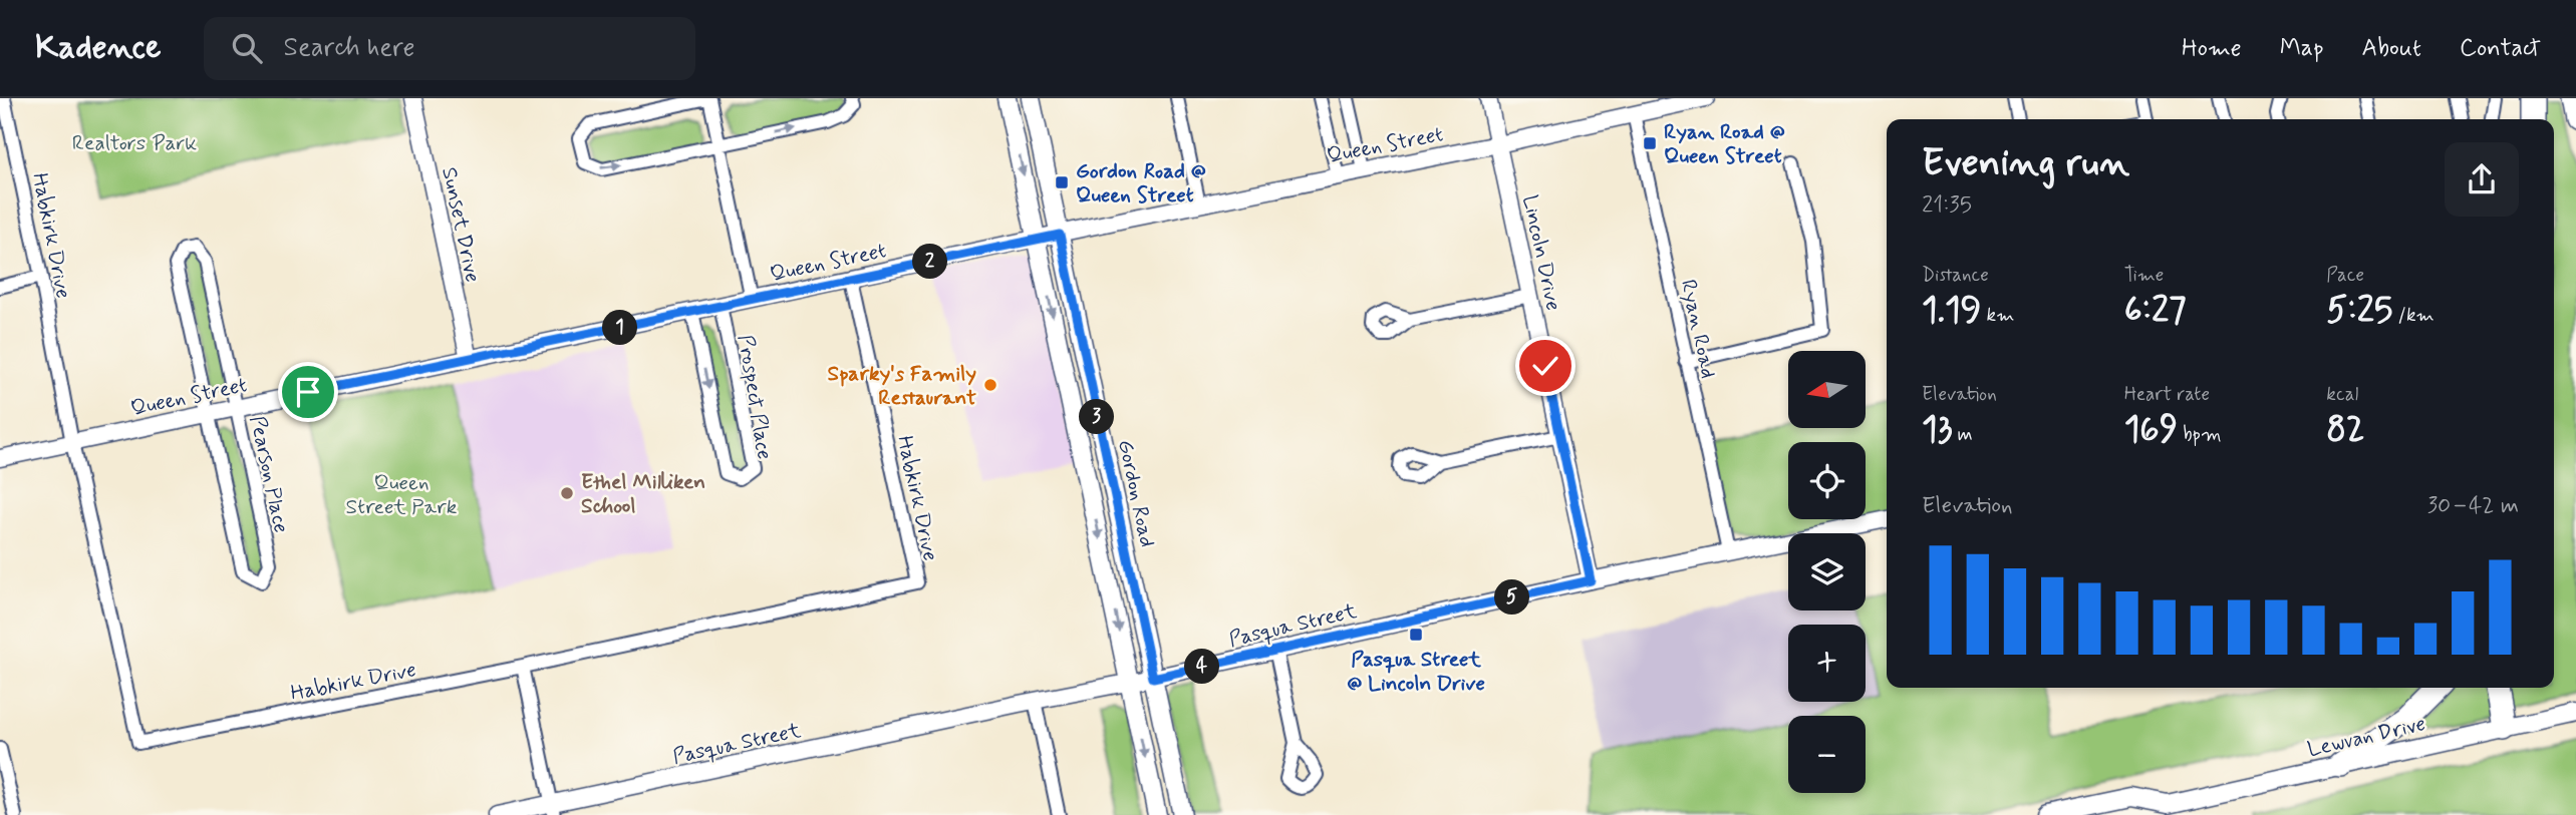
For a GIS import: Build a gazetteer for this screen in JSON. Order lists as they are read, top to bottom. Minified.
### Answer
{"streets":{"main road":["Gordon Road","Lewvan Drive"],"street":["Queen Street","Sunset Drive","Habkirk Drive","Lincoln Drive","Ryan Road","Prospect Place","Pearson Place","Pasqua Street"]},"crossings":[["Queen Street","Sunset Drive"],["Queen Street","Habkirk Drive"],["Queen Street","Lincoln Drive"],["Queen Street","Ryan Road"],["Queen Street","Prospect Place"],["Queen Street","Pearson Place"],["Queen Street","Gordon Road"],["Lincoln Drive","Pasqua Street"],["Ryan Road","Pasqua Street"],["Gordon Road","Pasqua Street"]],"parks":["Realtors Park","Queen Street Park"],"places":{"transit":["Ryan Road @ Queen Street","Gordon Road @ Queen Street","Pasqua Street @ Lincoln Drive"],"other":["Sparky's Family Restaurant","Ethel Milliken School"]},"north":"left","page":{"header":"Kadence","search":"Search here","nav":["Home","Map","About","Contact"],"heading":["Evening run","21:35"],"stats":[["Distance","1.19 km"],["Time","6:27"],["Pace","5:25 /km"],["Elevation","13 m"],["Heart rate","169 bpm"],["kcal","82"]],"pins":["2","1","3","5","4"],"map_buttons":["+","−"],"chart":["Elevation","30–42 m"]}}
